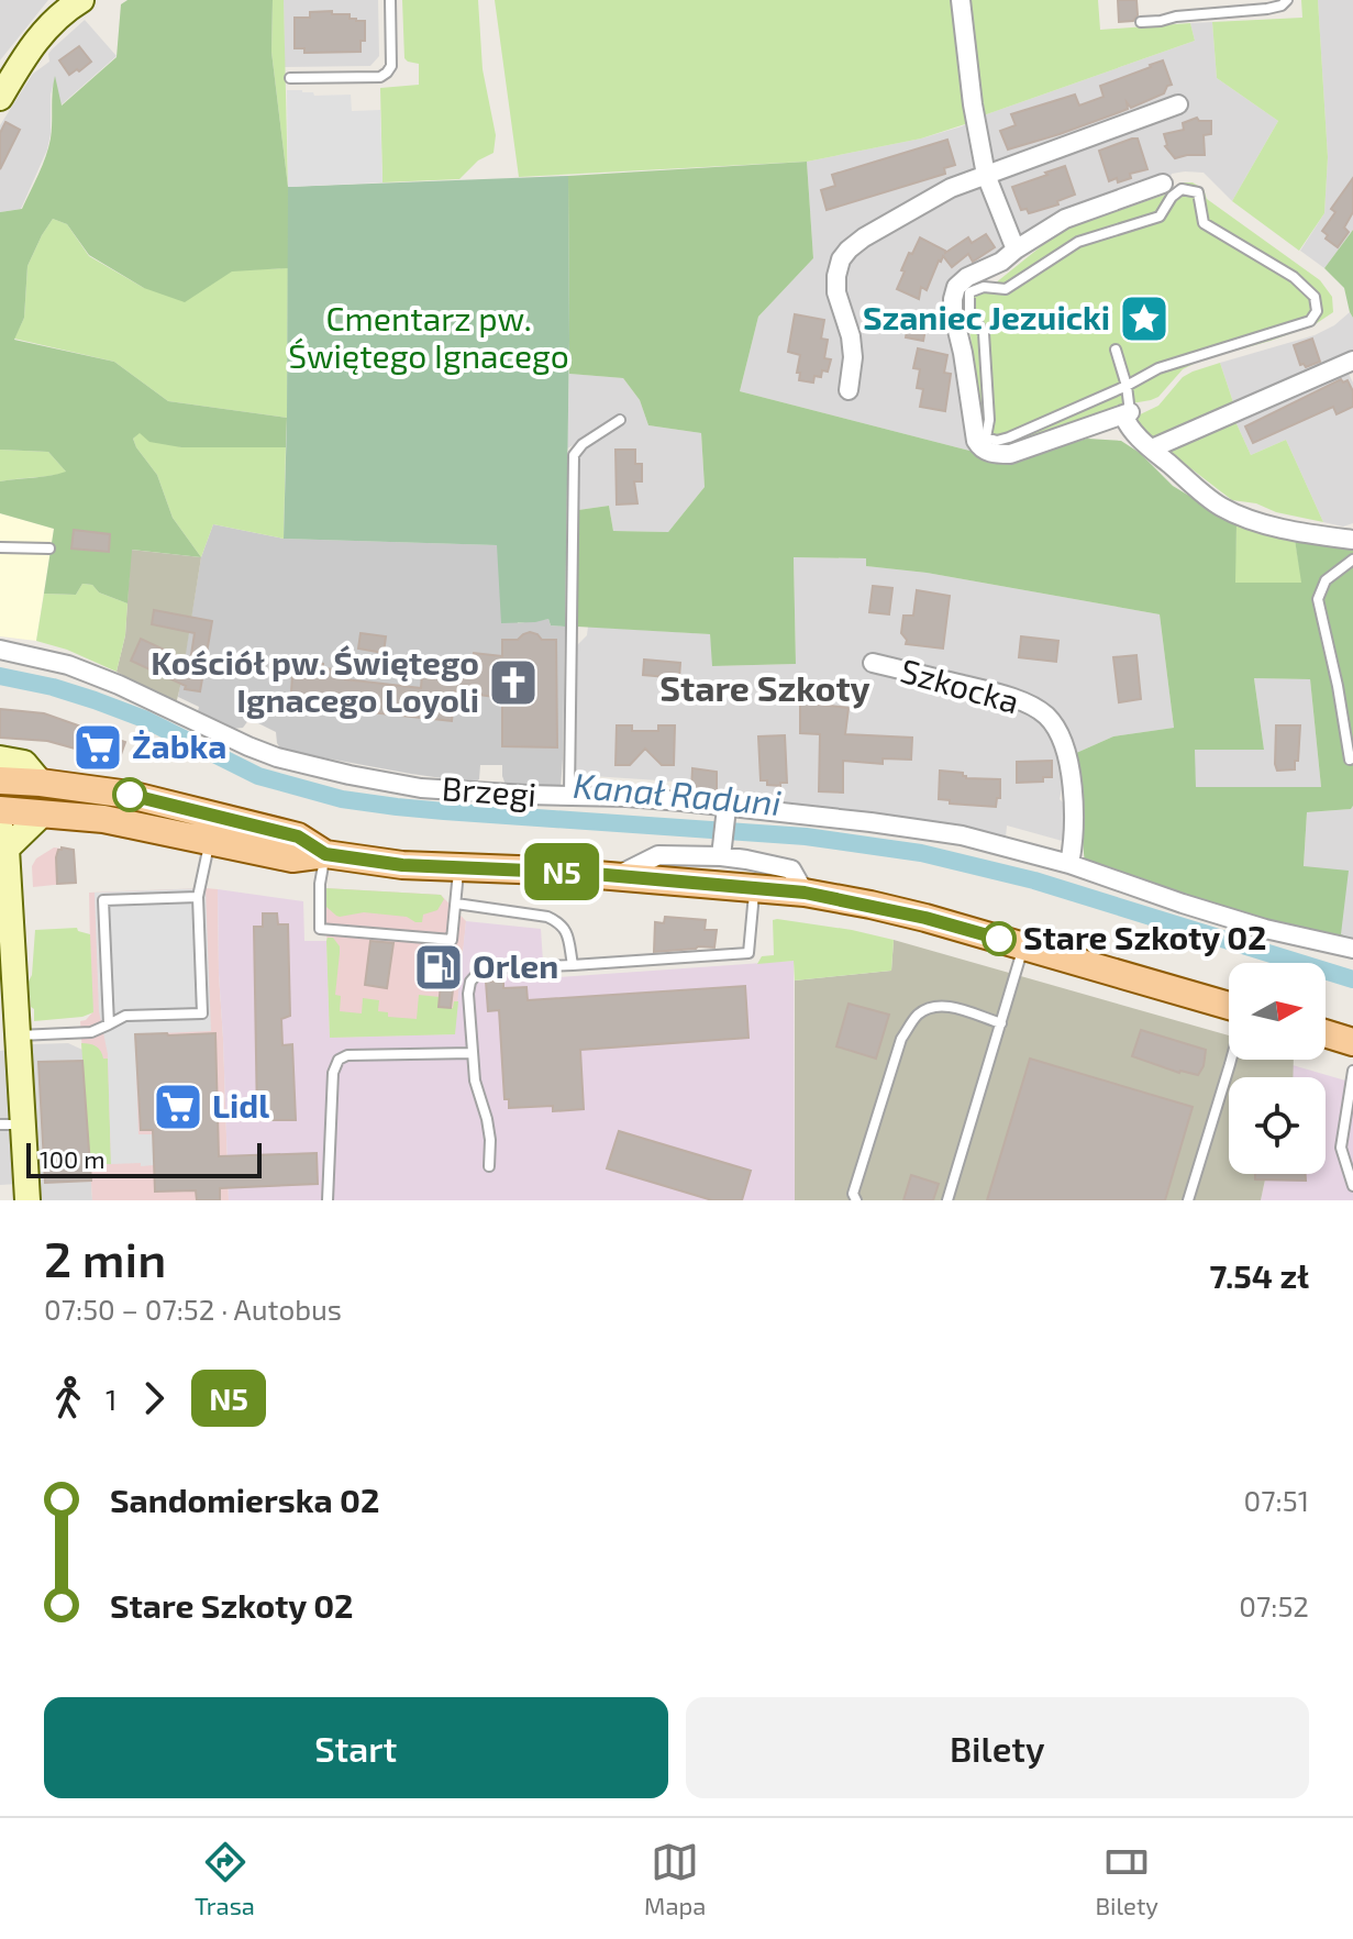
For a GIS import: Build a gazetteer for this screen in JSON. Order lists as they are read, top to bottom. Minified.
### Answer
{"streets":{"street":["Szkocka","Brzegi"]},"crossings":[["Szkocka","Brzegi"]],"districts":["Stare Szkoty"],"water":["Kanał Raduni"],"parks":["Cmentarz pw. Świętego Ignacego"],"places":{"place":["Szaniec Jezuicki"],"church":["Kościół pw. Świętego Ignacego Loyoli"],"supermarket":["Żabka","Lidl"],"other":["Stare Szkoty 02"],"fuel station":["Orlen"]},"lines":["bus line N5"],"scale_bar":"100 m","north":"right","page":{"on_map":"N5","scale":"100 m","heading":["2 min","07:50 – 07:52 · Autobus","7.54 zł"],"legs":["1","N5"],"list":[{"name":"Sandomierska 02","value":"07:51"},{"name":"Stare Szkoty 02","value":"07:52"}],"buttons":["Start","Bilety"],"tabs":["Trasa","Mapa","Bilety"]}}
